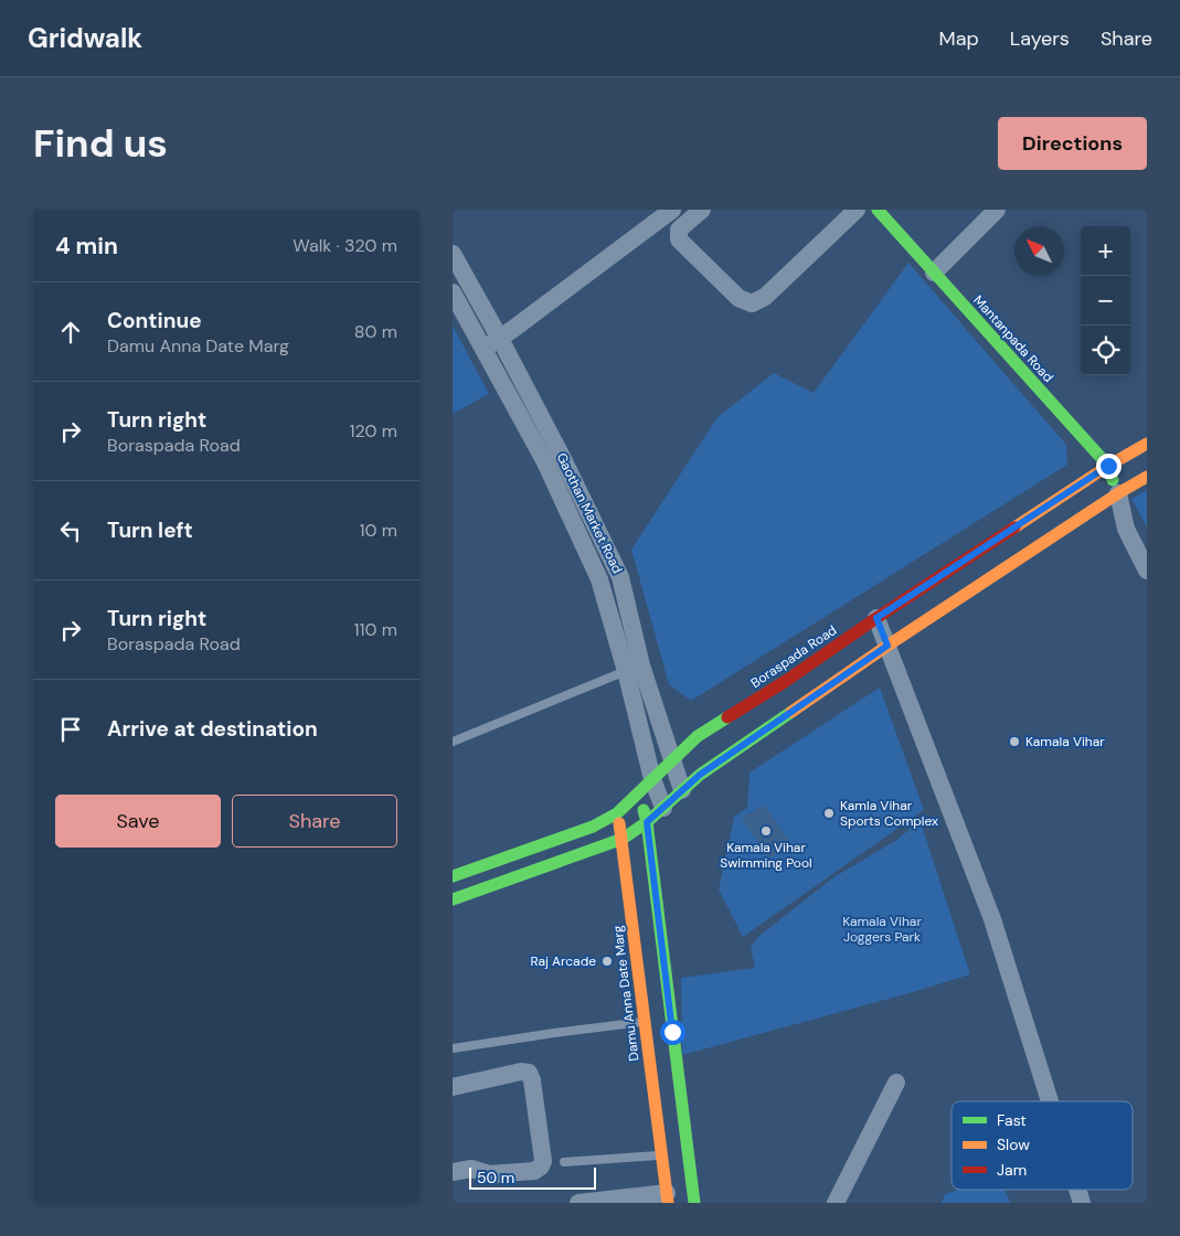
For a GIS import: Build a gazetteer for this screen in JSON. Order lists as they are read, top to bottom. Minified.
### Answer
{"streets":{"main road":["Mantanpada Road","Boraspada Road","Damu Anna Date Marg"],"street":["Gaothan Market Road"]},"crossings":[["Mantanpada Road","Boraspada Road"],["Gaothan Market Road","Boraspada Road"],["Boraspada Road","Damu Anna Date Marg"]],"parks":["Kamala Vihar Joggers Park"],"places":["Kamala Vihar","Kamla Vihar Sports Complex","Kamala Vihar Swimming Pool","Raj Arcade"],"legend":["Fast","Slow","Jam"],"scale_bar":"50 m","north":"top left","page":{"header":"Gridwalk","nav":["Map","Layers","Share"],"buttons":["Directions",["Save","Share"]],"title":"Find us","heading":["4 min","Walk · 320 m"],"map_buttons":["+","−"],"list":[["Continue","Damu Anna Date Marg","80 m"],["Turn right","Boraspada Road","120 m"],["Turn left","10 m"],["Turn right","Boraspada Road","110 m"],"Arrive at destination"],"scale":"50 m"}}
